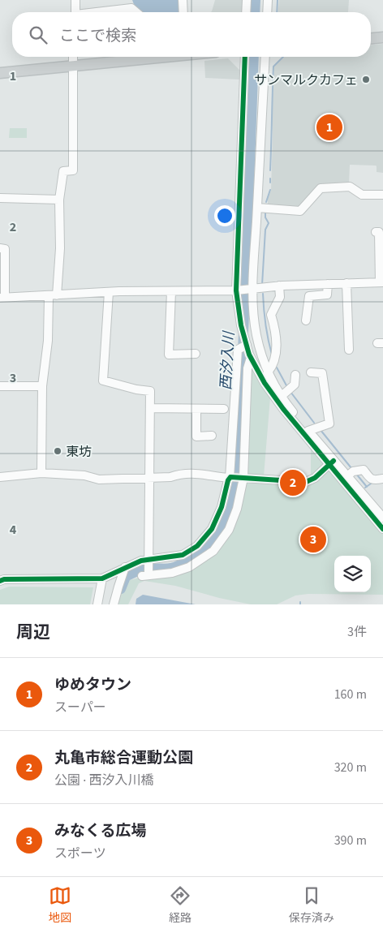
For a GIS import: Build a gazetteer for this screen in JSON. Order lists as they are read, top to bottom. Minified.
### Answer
{"water":["西汐入川"],"places":["サンマルクカフェ","東坊"],"page":{"search":"ここで検索","pins":["1","2","3"],"heading":["周辺","3件"],"list":[{"mark":"1","name":"ゆめタウン","note":"スーパー","value":"160 m"},{"mark":"2","name":"丸亀市総合運動公園","note":"公園 · 西汐入川橋","value":"320 m"},{"mark":"3","name":"みなくる広場","note":"スポーツ","value":"390 m"}],"nav":["地図","経路","保存済み"]},"grid":{"rows":["1","2","3","4"]}}
